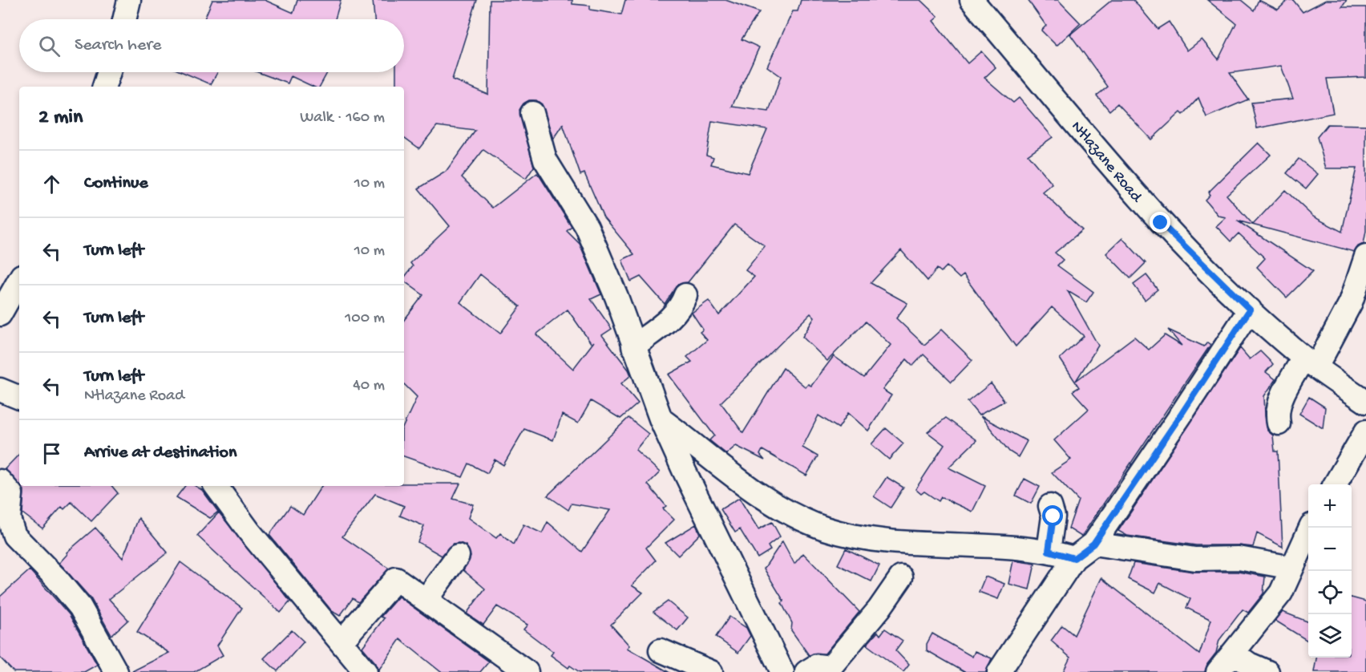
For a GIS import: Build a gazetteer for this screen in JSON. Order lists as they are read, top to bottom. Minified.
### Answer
{"streets":{"street":["Ntlazane Road"]},"page":{"search":"Search here","heading":["2 min","Walk · 160 m"],"list":[["Continue","10 m"],["Turn left","10 m"],["Turn left","100 m"],["Turn left","Ntlazane Road","40 m"],"Arrive at destination"],"map_buttons":["+","−"]}}
